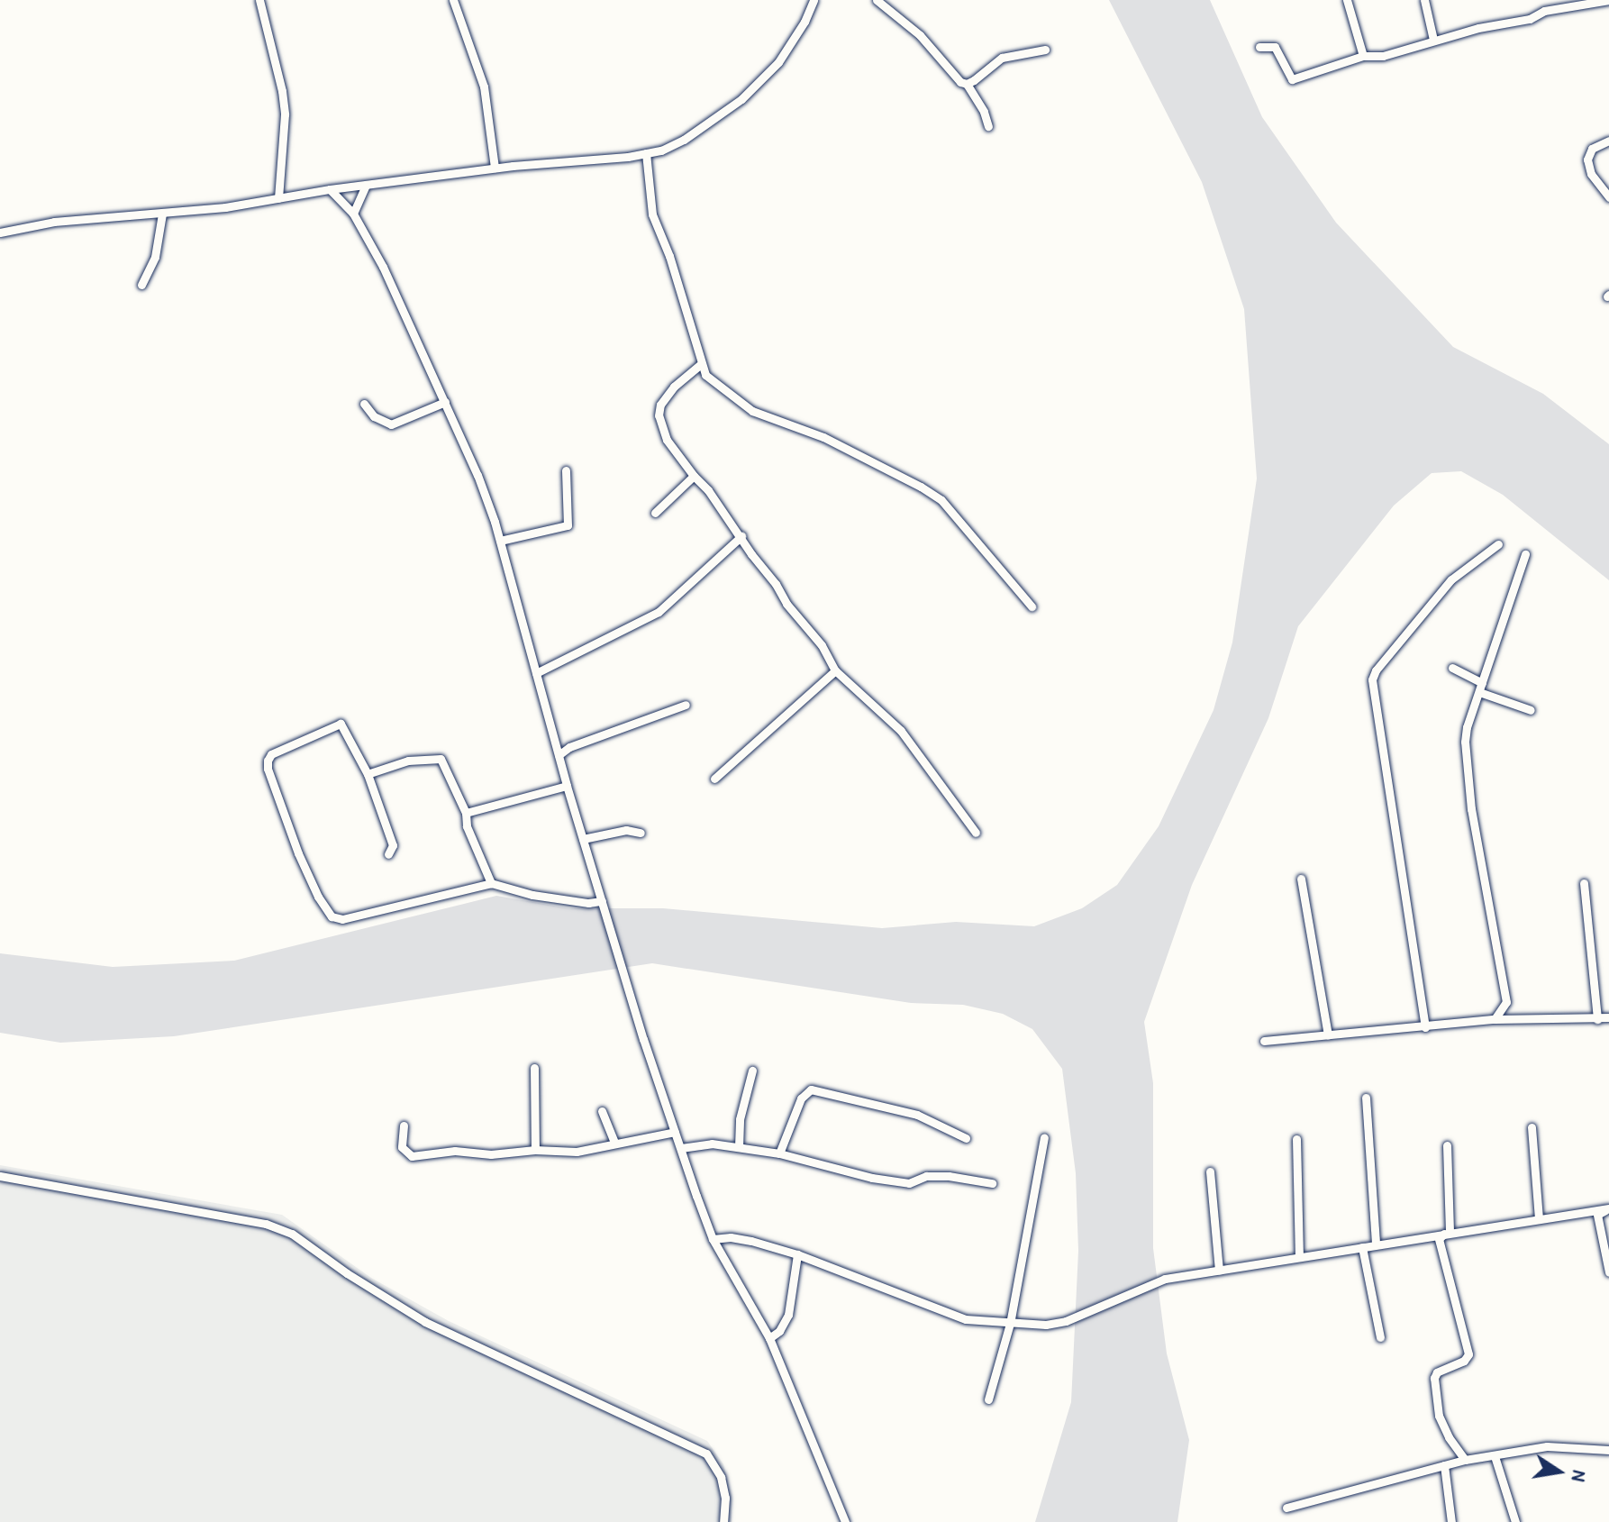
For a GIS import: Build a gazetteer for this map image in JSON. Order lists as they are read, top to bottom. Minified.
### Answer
{"north":"right"}
